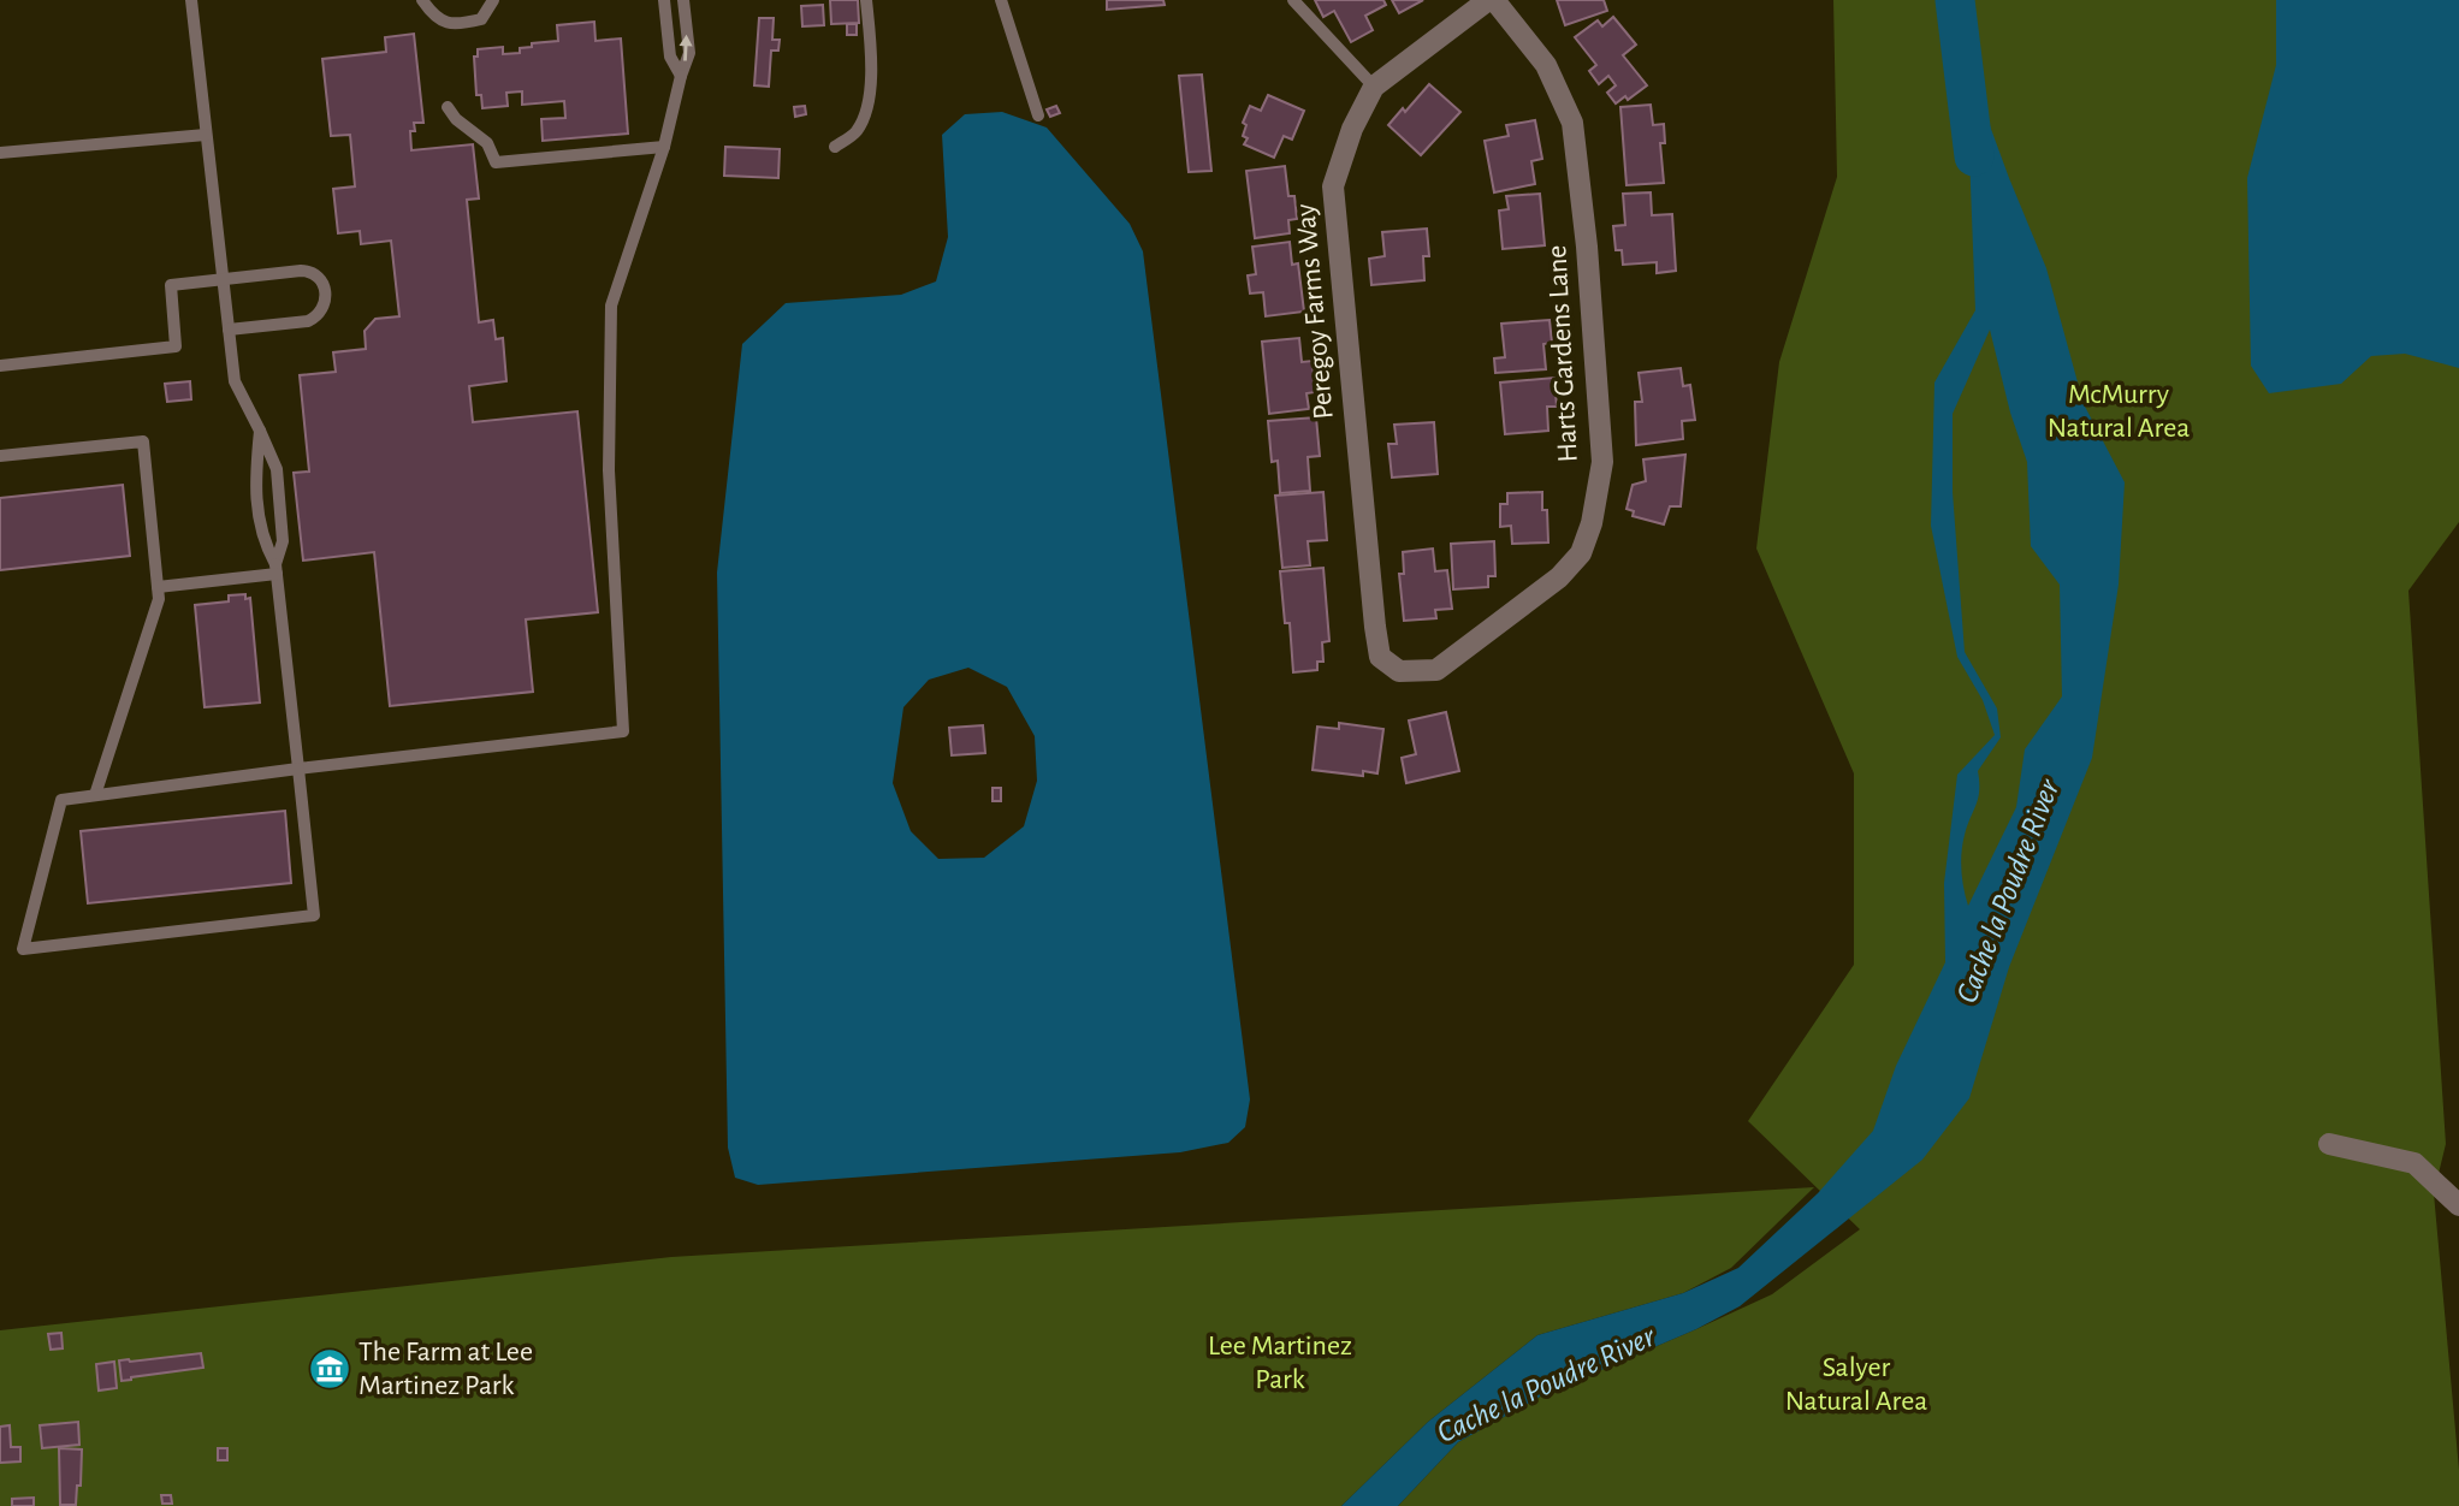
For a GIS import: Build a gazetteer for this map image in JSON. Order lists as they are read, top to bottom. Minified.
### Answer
{"streets":{"street":["Peregoy Farms Way","Harts Gardens Lane"]},"crossings":[["Peregoy Farms Way","Harts Gardens Lane"]],"water":["Cache la Poudre River"],"parks":["McMurry Natural Area","Lee Martinez Park","Salyer Natural Area"],"places":{"museum":["The Farm at Lee Martinez Park"]}}
